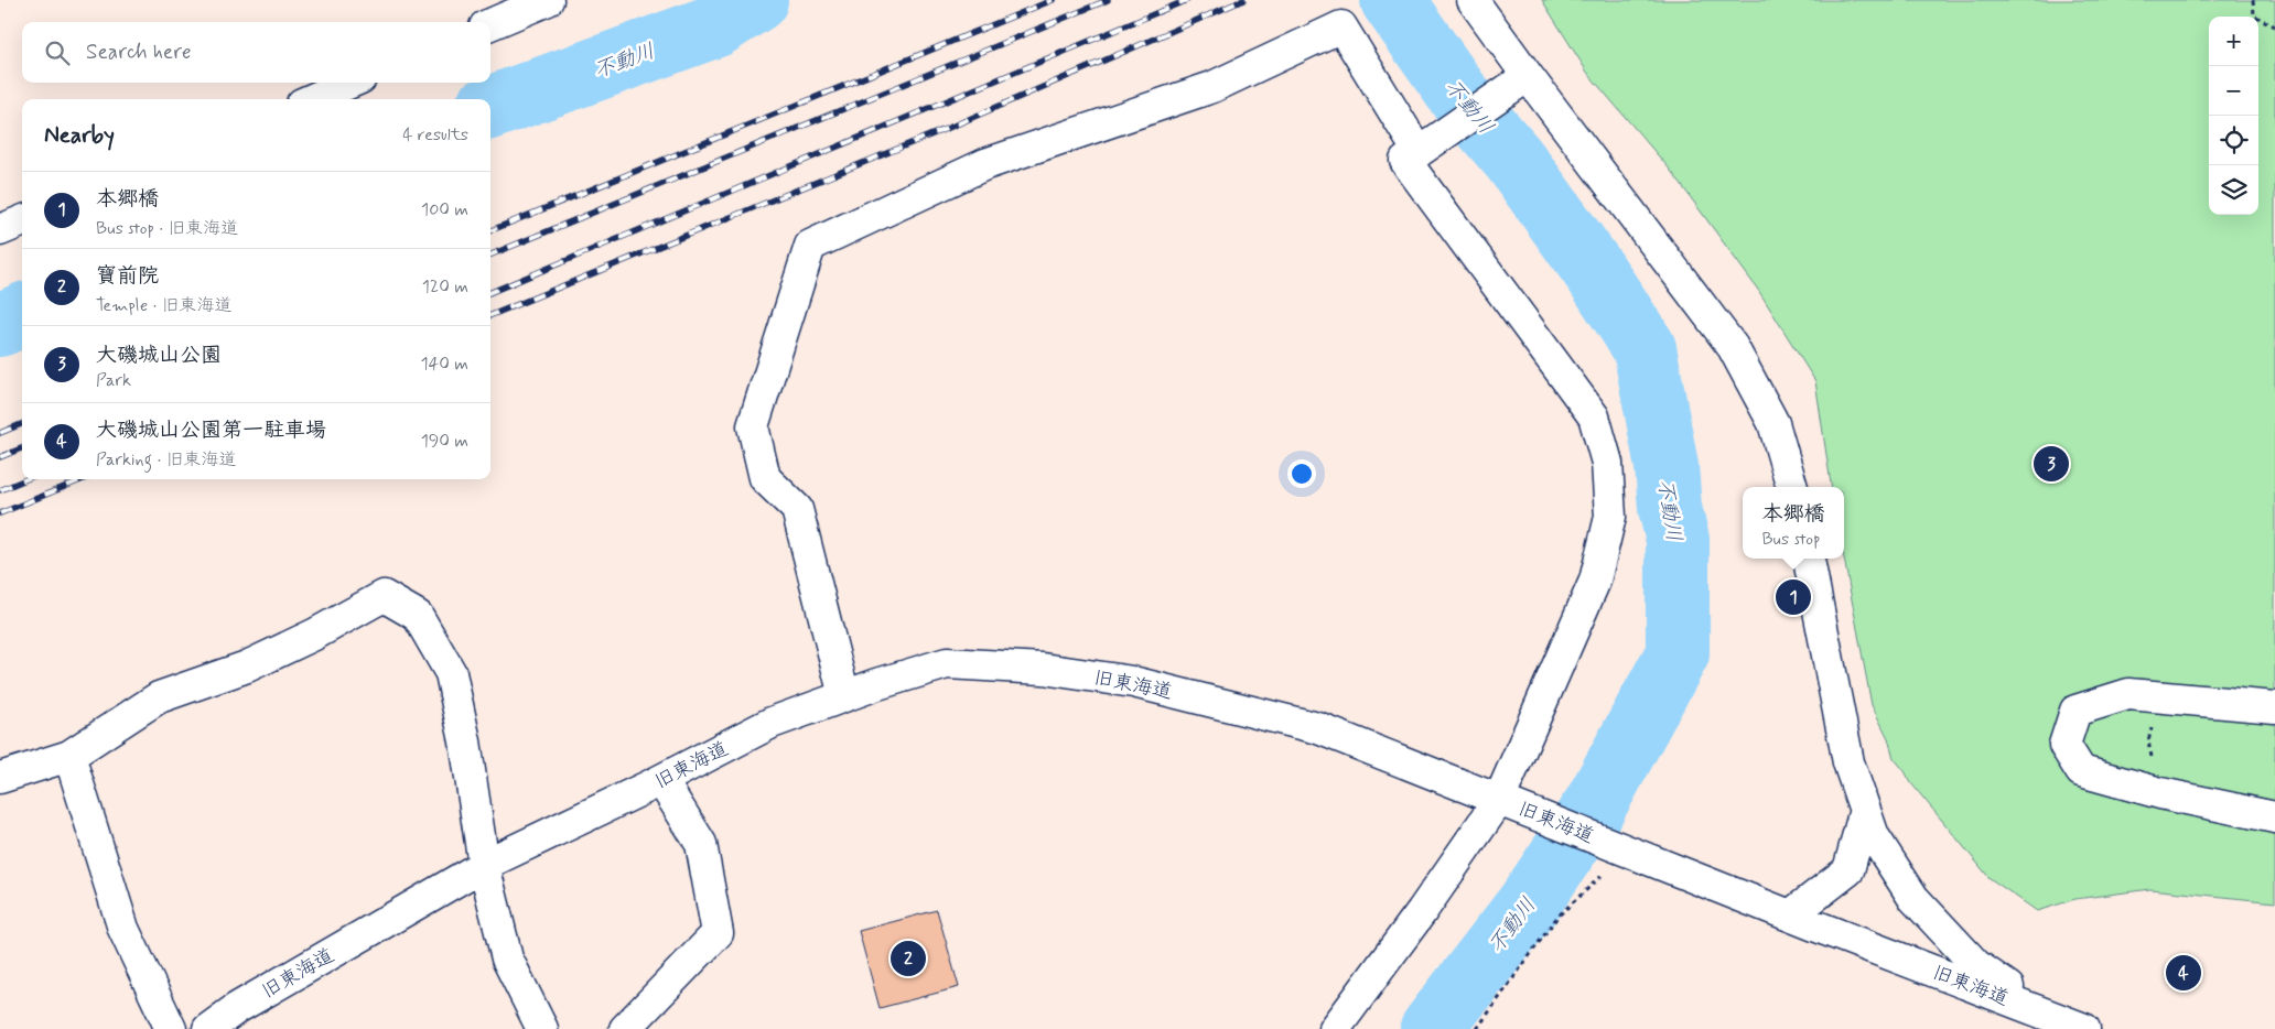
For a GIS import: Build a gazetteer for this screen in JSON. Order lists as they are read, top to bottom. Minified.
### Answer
{"streets":{"street":["旧東海道"]},"water":["不動川"],"page":{"map_buttons":["+","−"],"search":"Search here","heading":["Nearby","4 results"],"list":[{"mark":"1","name":"本郷橋","note":"Bus stop · 旧東海道","value":"100 m"},{"mark":"2","name":"寶前院","note":"Temple · 旧東海道","value":"120 m"},{"mark":"3","name":"大磯城山公園","note":"Park","value":"140 m"},{"mark":"4","name":"大磯城山公園第一駐車場","note":"Parking · 旧東海道","value":"190 m"}],"pins":["3","1","2","4"],"popup":["本郷橋","Bus stop"]}}
